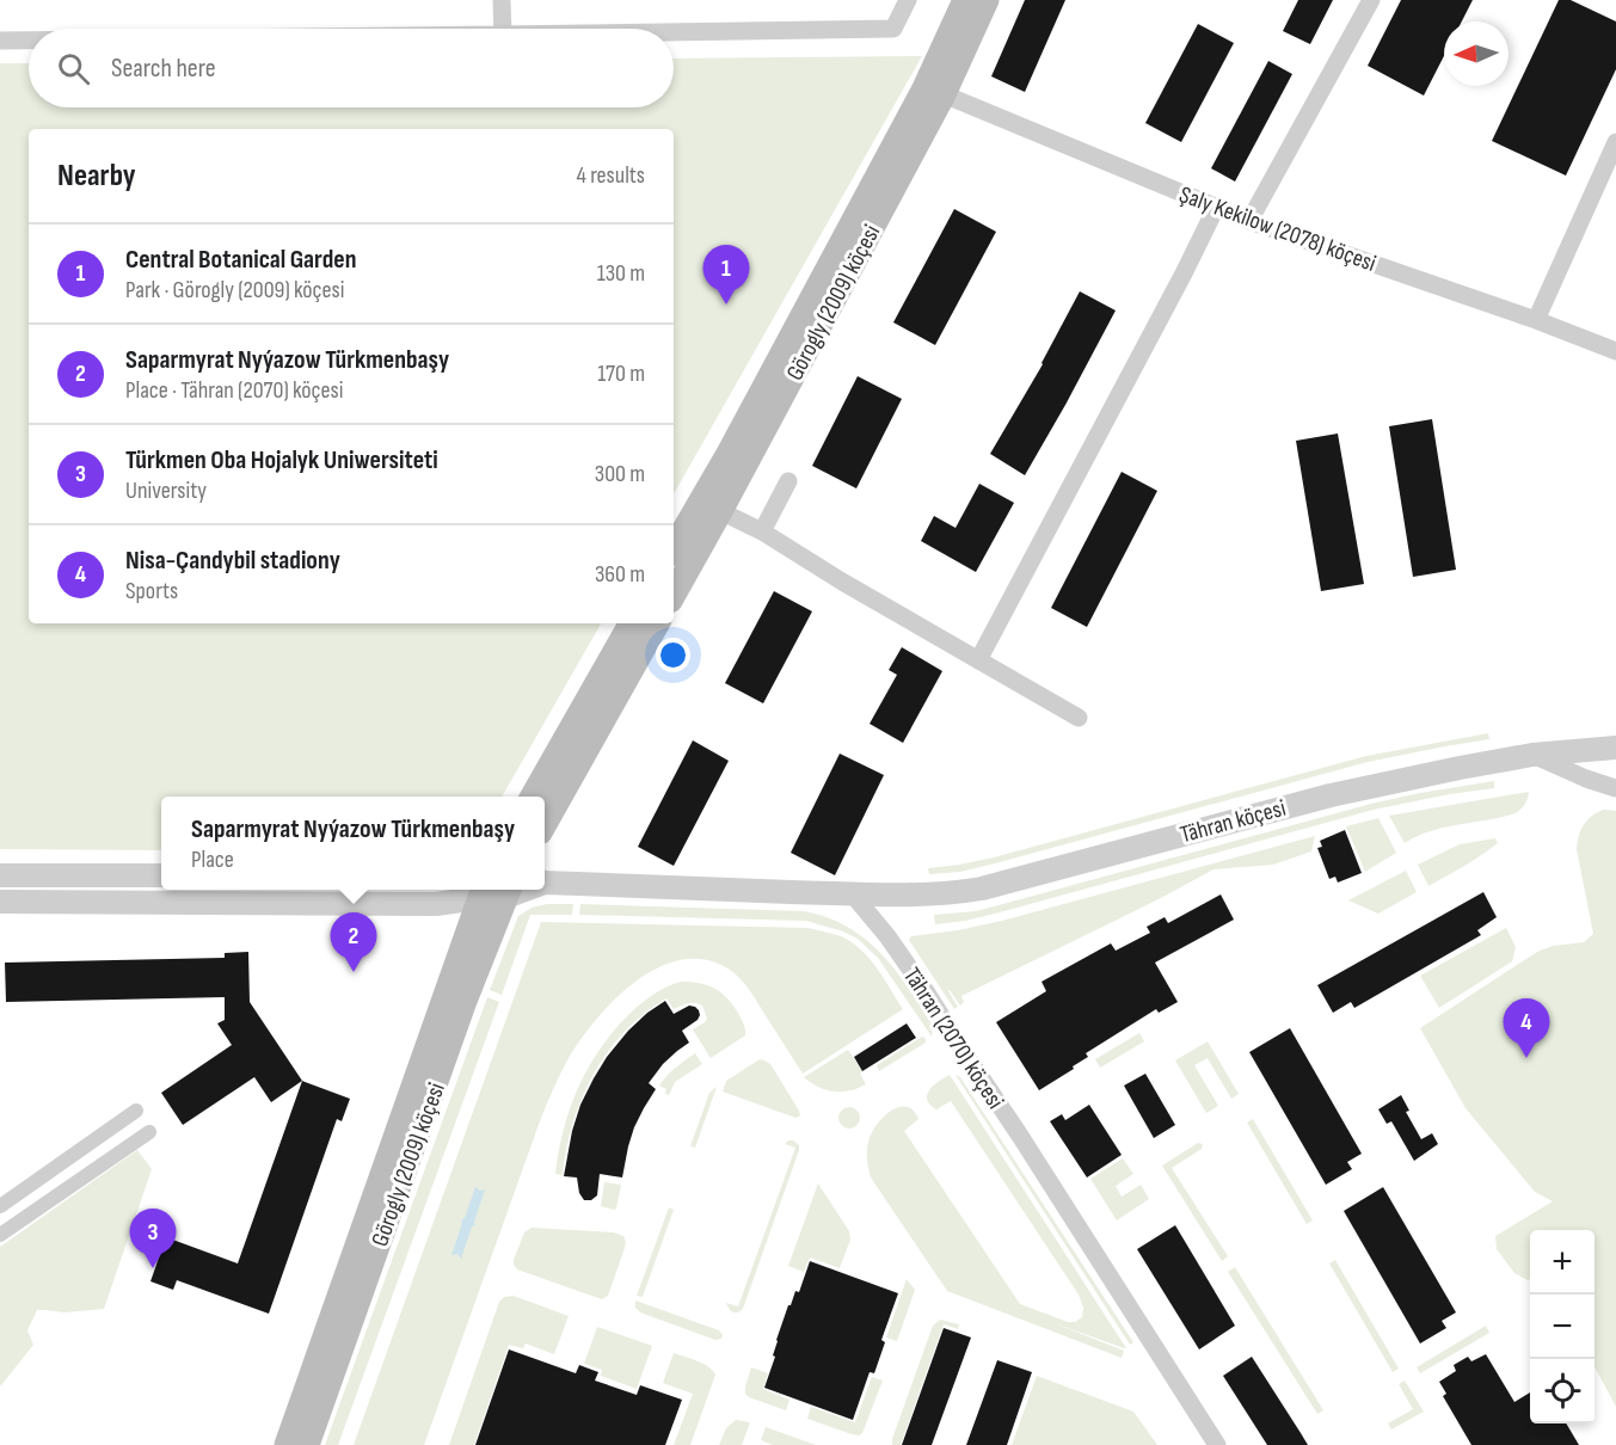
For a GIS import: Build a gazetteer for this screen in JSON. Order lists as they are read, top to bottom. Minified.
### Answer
{"streets":{"main road":["Görogly (2009) köçesi"],"street":["Şaly Kekilow (2078) köçesi","Tähran köçesi","Tähran (2070) köçesi"]},"crossings":[["Şaly Kekilow (2078) köçesi","Görogly (2009) köçesi"],["Tähran köçesi","Tähran (2070) köçesi"]],"north":"left","page":{"search":"Search here","heading":["Nearby","4 results"],"list":[{"mark":"1","name":"Central Botanical Garden","note":"Park · Görogly (2009) köçesi","value":"130 m"},{"mark":"2","name":"Saparmyrat Nyýazow Türkmenbaşy","note":"Place · Tähran (2070) köçesi","value":"170 m"},{"mark":"3","name":"Türkmen Oba Hojalyk Uniwersiteti","note":"University","value":"300 m"},{"mark":"4","name":"Nisa-Çandybil stadiony","note":"Sports","value":"360 m"}],"pins":["1","2","4","3"],"popup":["Saparmyrat Nyýazow Türkmenbaşy","Place"],"map_buttons":["+","−"]}}
